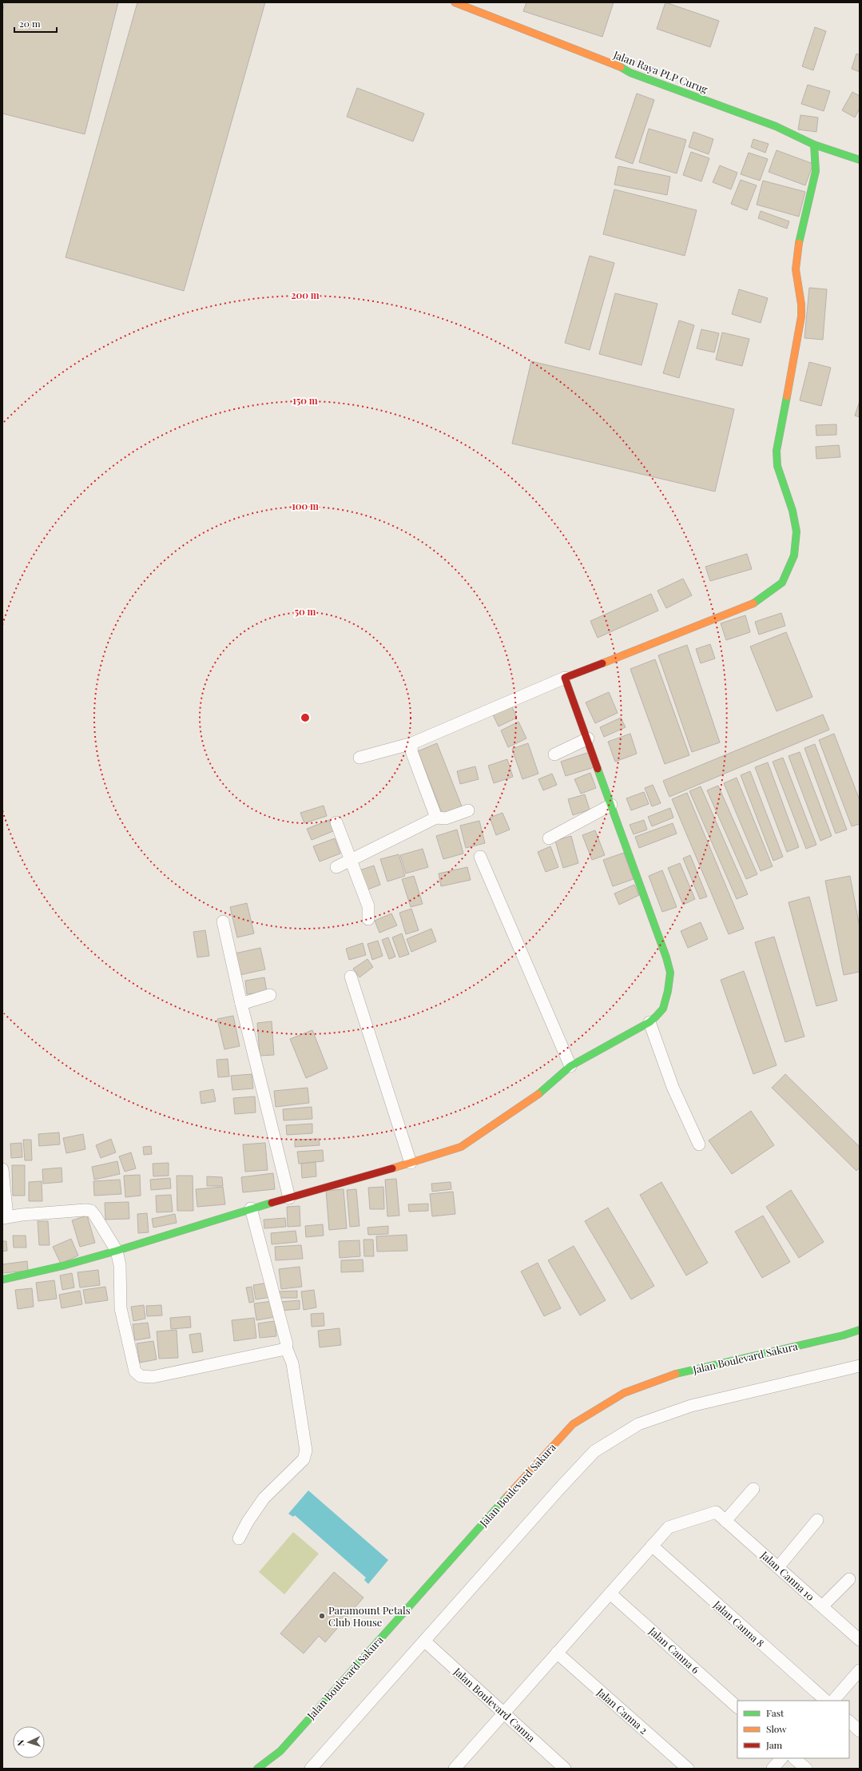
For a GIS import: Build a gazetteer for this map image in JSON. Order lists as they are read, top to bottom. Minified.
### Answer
{"streets":{"street":["Jalan Raya PLP Curug","Jalan Boulevard Sakura","Jalan Canna 10","Jalan Canna 8","Jalan Canna 6","Jalan Boulevard Canna","Jalan Canna 2"]},"crossings":[["Jalan Canna 10","Jalan Canna 8"]],"places":["Paramount Petals Club House"],"legend":["Fast","Slow","Jam"],"scale_bar":"20 m","north":"left","rings":["200 m","150 m","100 m","50 m"]}
